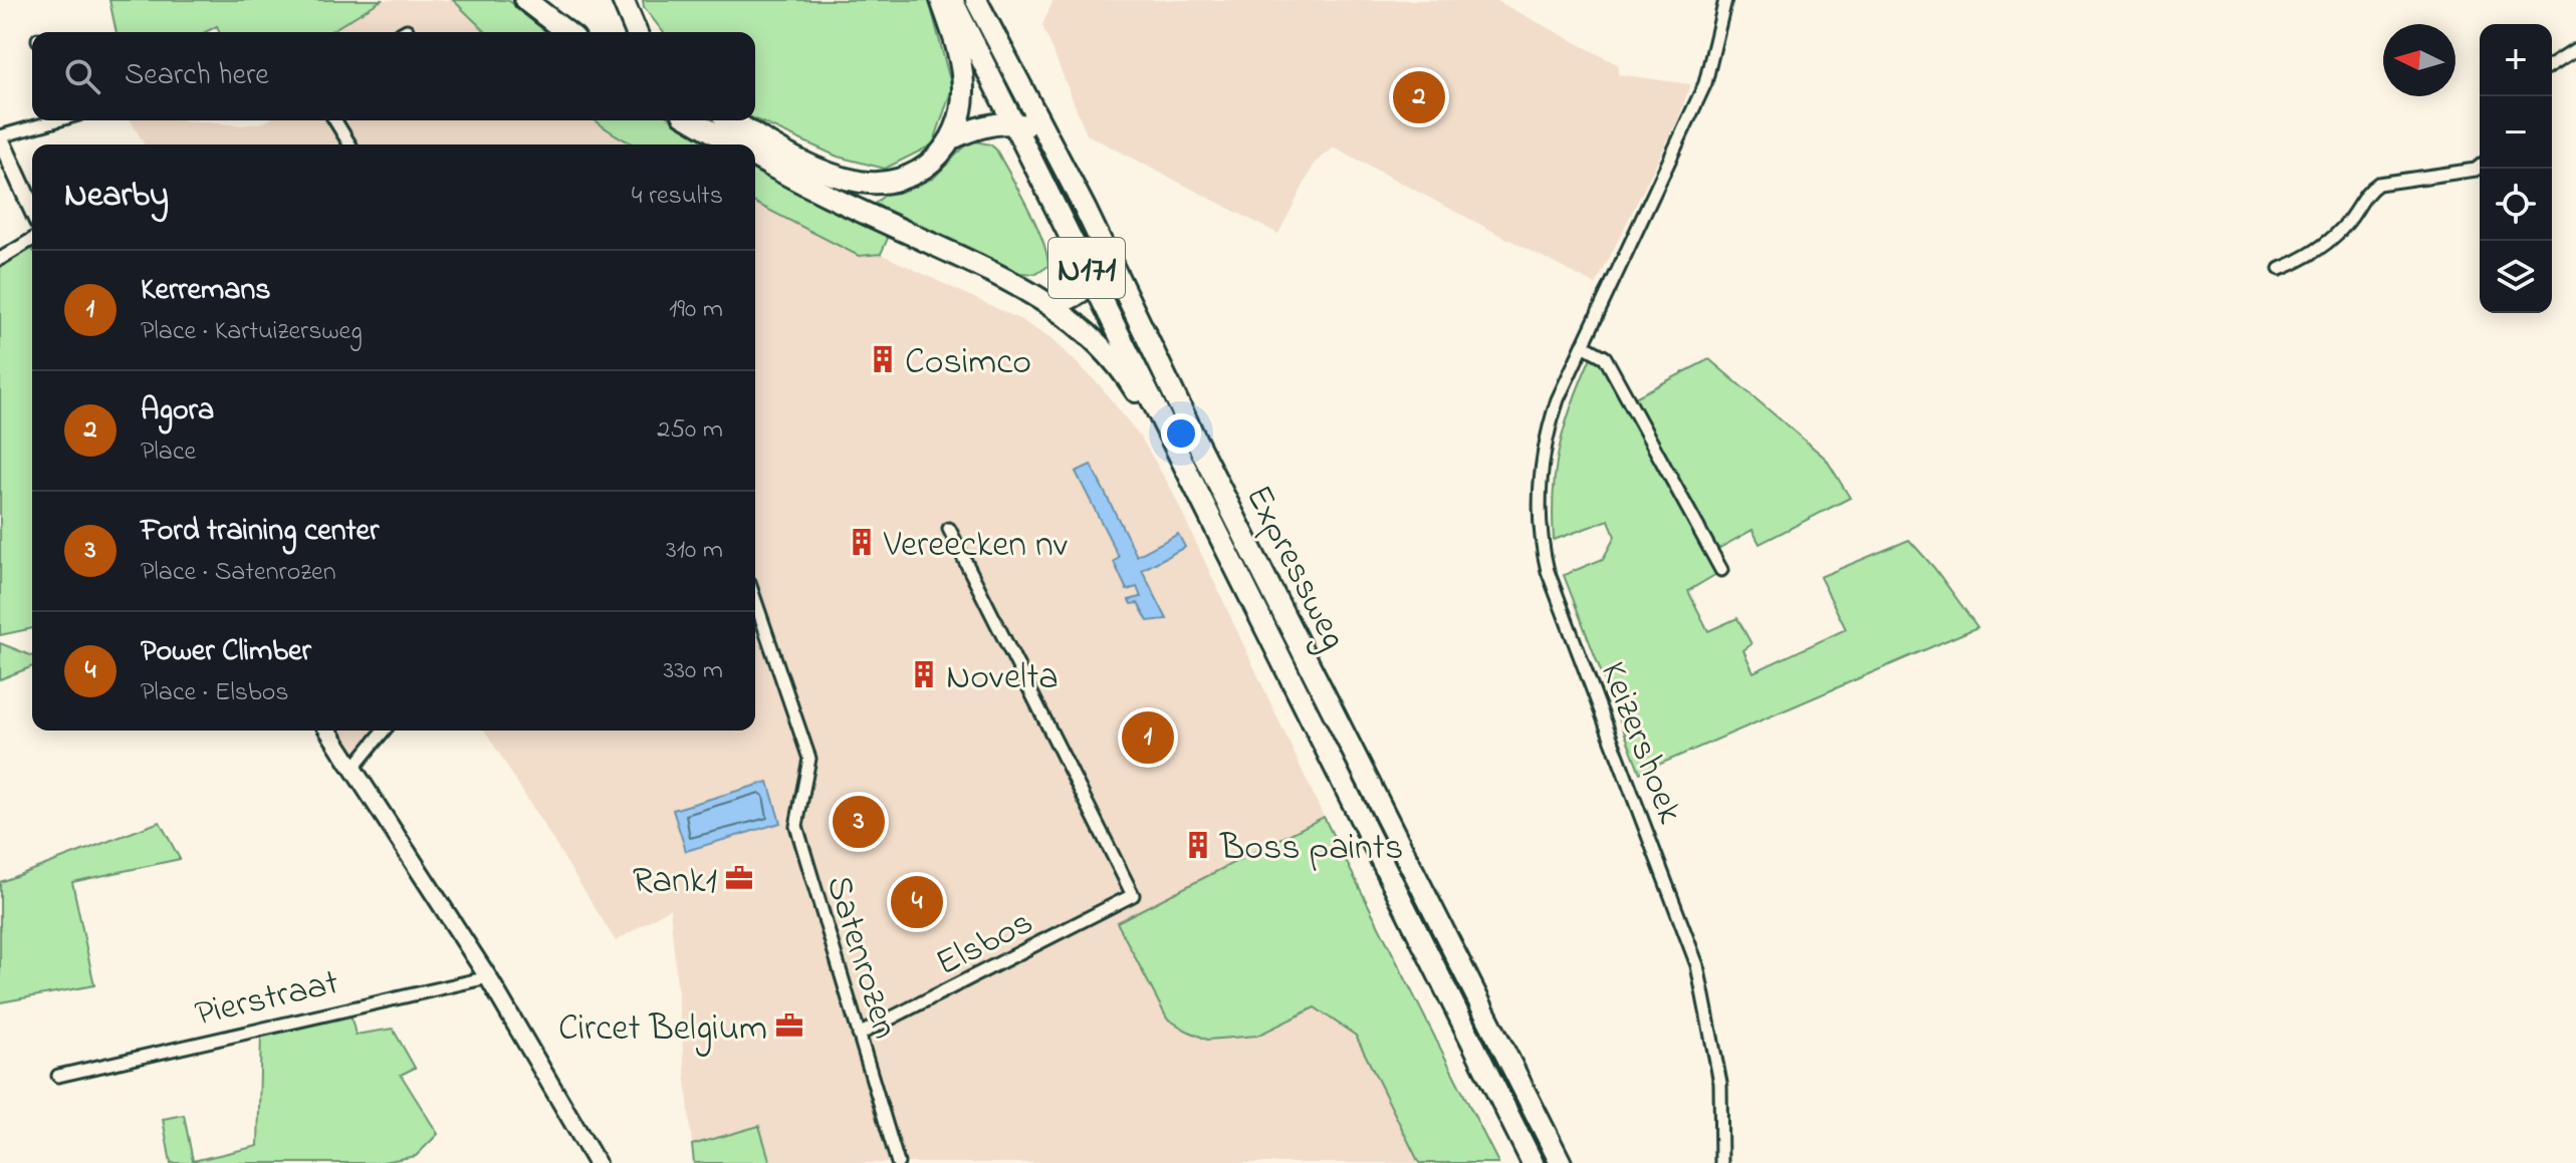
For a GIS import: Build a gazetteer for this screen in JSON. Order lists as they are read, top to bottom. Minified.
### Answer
{"streets":{"highway":["N171","Expressweg"],"street":["Keizershoek","Elsbos","Satenrozen","Pierstraat"]},"crossings":[["Elsbos","Satenrozen"]],"places":{"building":["Cosimco","Vereecken nv","Novelta","Boss paints"],"office":["Rank1","Circet Belgium"]},"north":"left","page":{"map_buttons":["+","−"],"search":"Search here","pins":["2","1","3","4"],"heading":["Nearby","4 results"],"list":[{"mark":"1","name":"Kerremans","note":"Place · Kartuizersweg","value":"190 m"},{"mark":"2","name":"Agora","note":"Place","value":"250 m"},{"mark":"3","name":"Ford training center","note":"Place · Satenrozen","value":"310 m"},{"mark":"4","name":"Power Climber","note":"Place · Elsbos","value":"330 m"}]}}
